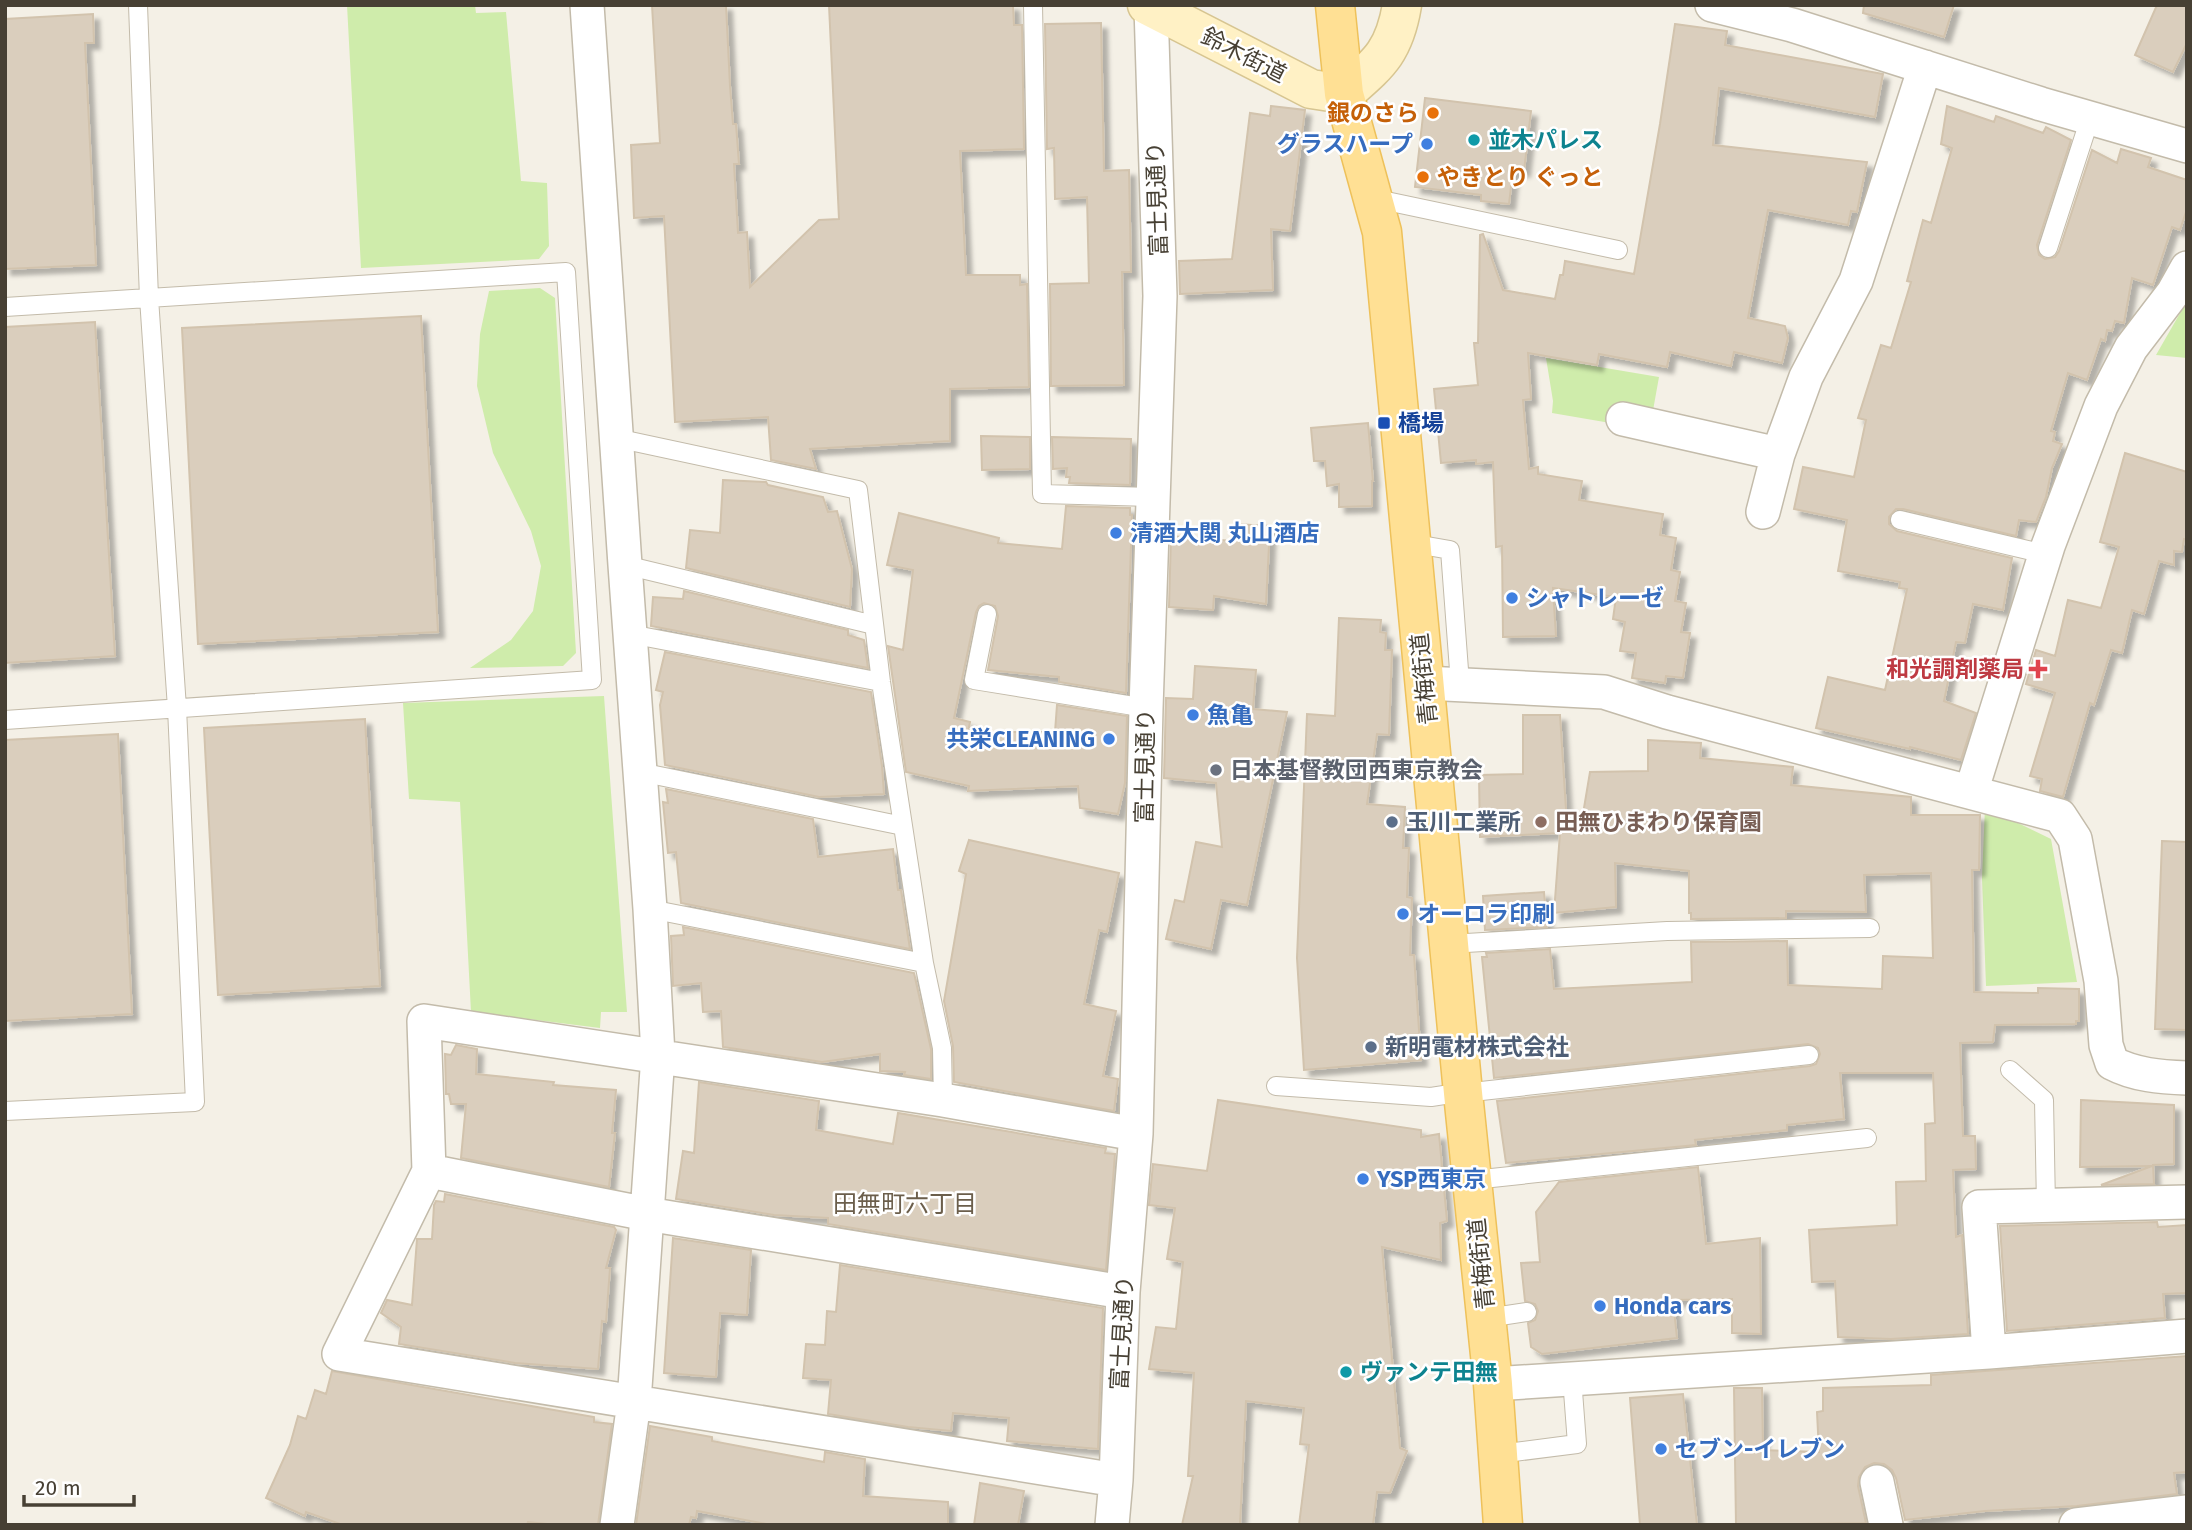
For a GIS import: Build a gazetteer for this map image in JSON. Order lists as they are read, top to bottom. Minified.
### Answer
{"streets":{"main road":["鈴木街道","青梅街道"],"street":["富士見通り"]},"crossings":[["鈴木街道","富士見通り"],["鈴木街道","青梅街道"]],"districts":["田無町六丁目"],"places":{"other":["銀のさら","並木パレス","グラスハープ","やきとり ぐっと","清酒大関 丸山酒店","シャトレーゼ","魚亀","共栄CLEANING","日本基督教団西東京教会","玉川工業所","田無ひまわり保育園","オーロラ印刷","新明電材株式会社","YSP西東京","Honda cars","ヴァンテ田無","セブン-イレブン"],"transit":["橋場"],"health":["和光調剤薬局"]},"scale_bar":"20 m"}
